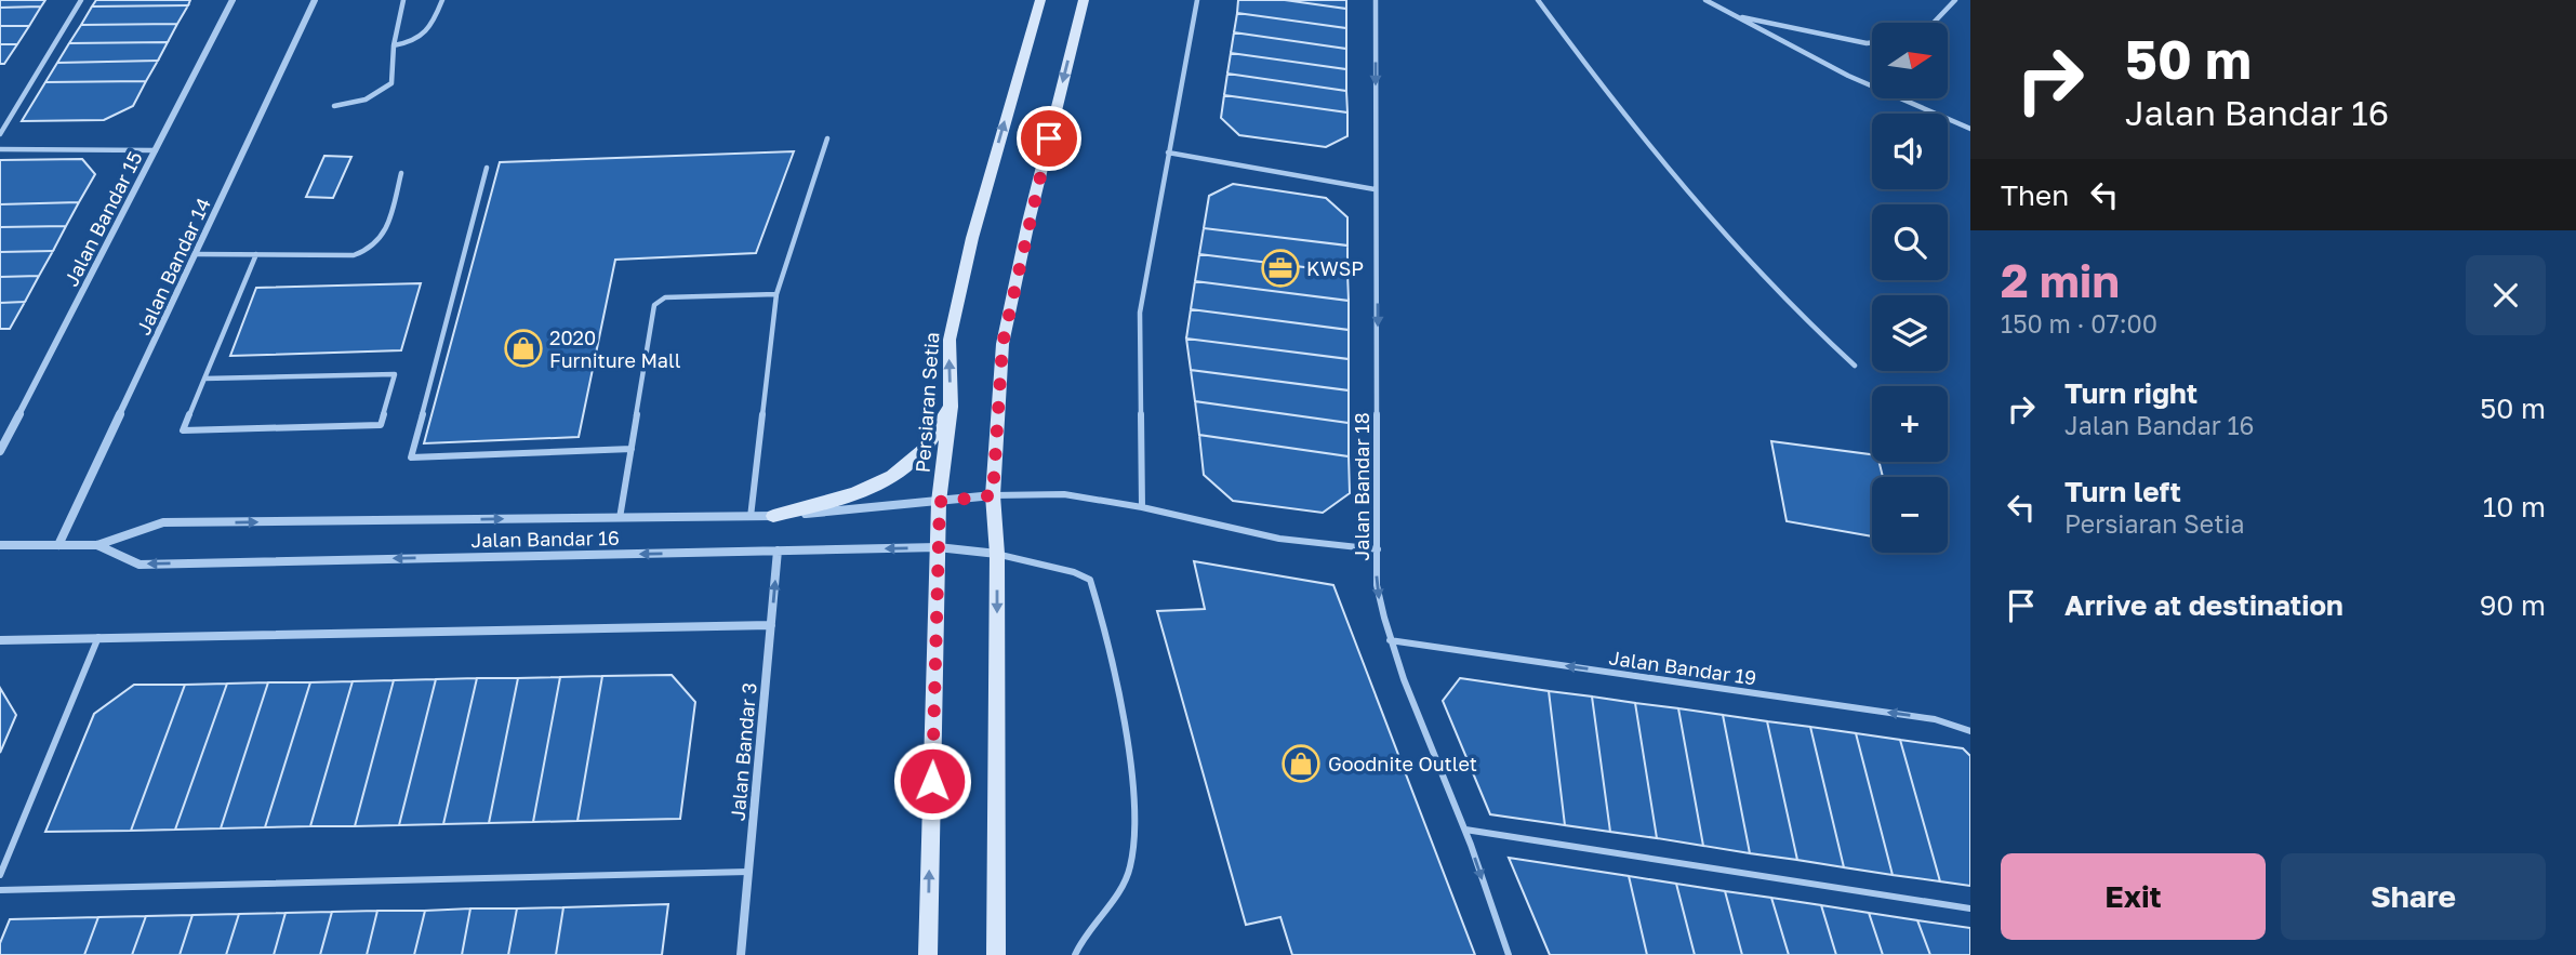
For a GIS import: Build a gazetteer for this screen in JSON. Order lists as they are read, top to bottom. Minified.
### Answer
{"streets":{"street":["Jalan Bandar 15","Jalan Bandar 14","Persiaran Setia","Jalan Bandar 16","Jalan Bandar 3"],"lane":["Jalan Bandar 18","Jalan Bandar 19"]},"crossings":[["Jalan Bandar 14","Jalan Bandar 16"],["Persiaran Setia","Jalan Bandar 16"],["Jalan Bandar 18","Jalan Bandar 19"],["Jalan Bandar 16","Jalan Bandar 3"]],"one_way":["Jalan Bandar 18","Jalan Bandar 19"],"places":{"office":["KWSP"],"shop":["2020 Furniture Mall","Goodnite Outlet"]},"north":"right","page":{"turn":["50 m","Jalan Bandar 16"],"map_buttons":["+","−"],"then":"Then","heading":["2 min","150 m · 07:00"],"list":[{"name":"Turn right","note":"Jalan Bandar 16","value":"50 m"},{"name":"Turn left","note":"Persiaran Setia","value":"10 m"},{"name":"Arrive at destination","value":"90 m"}],"buttons":["Exit","Share"]}}
